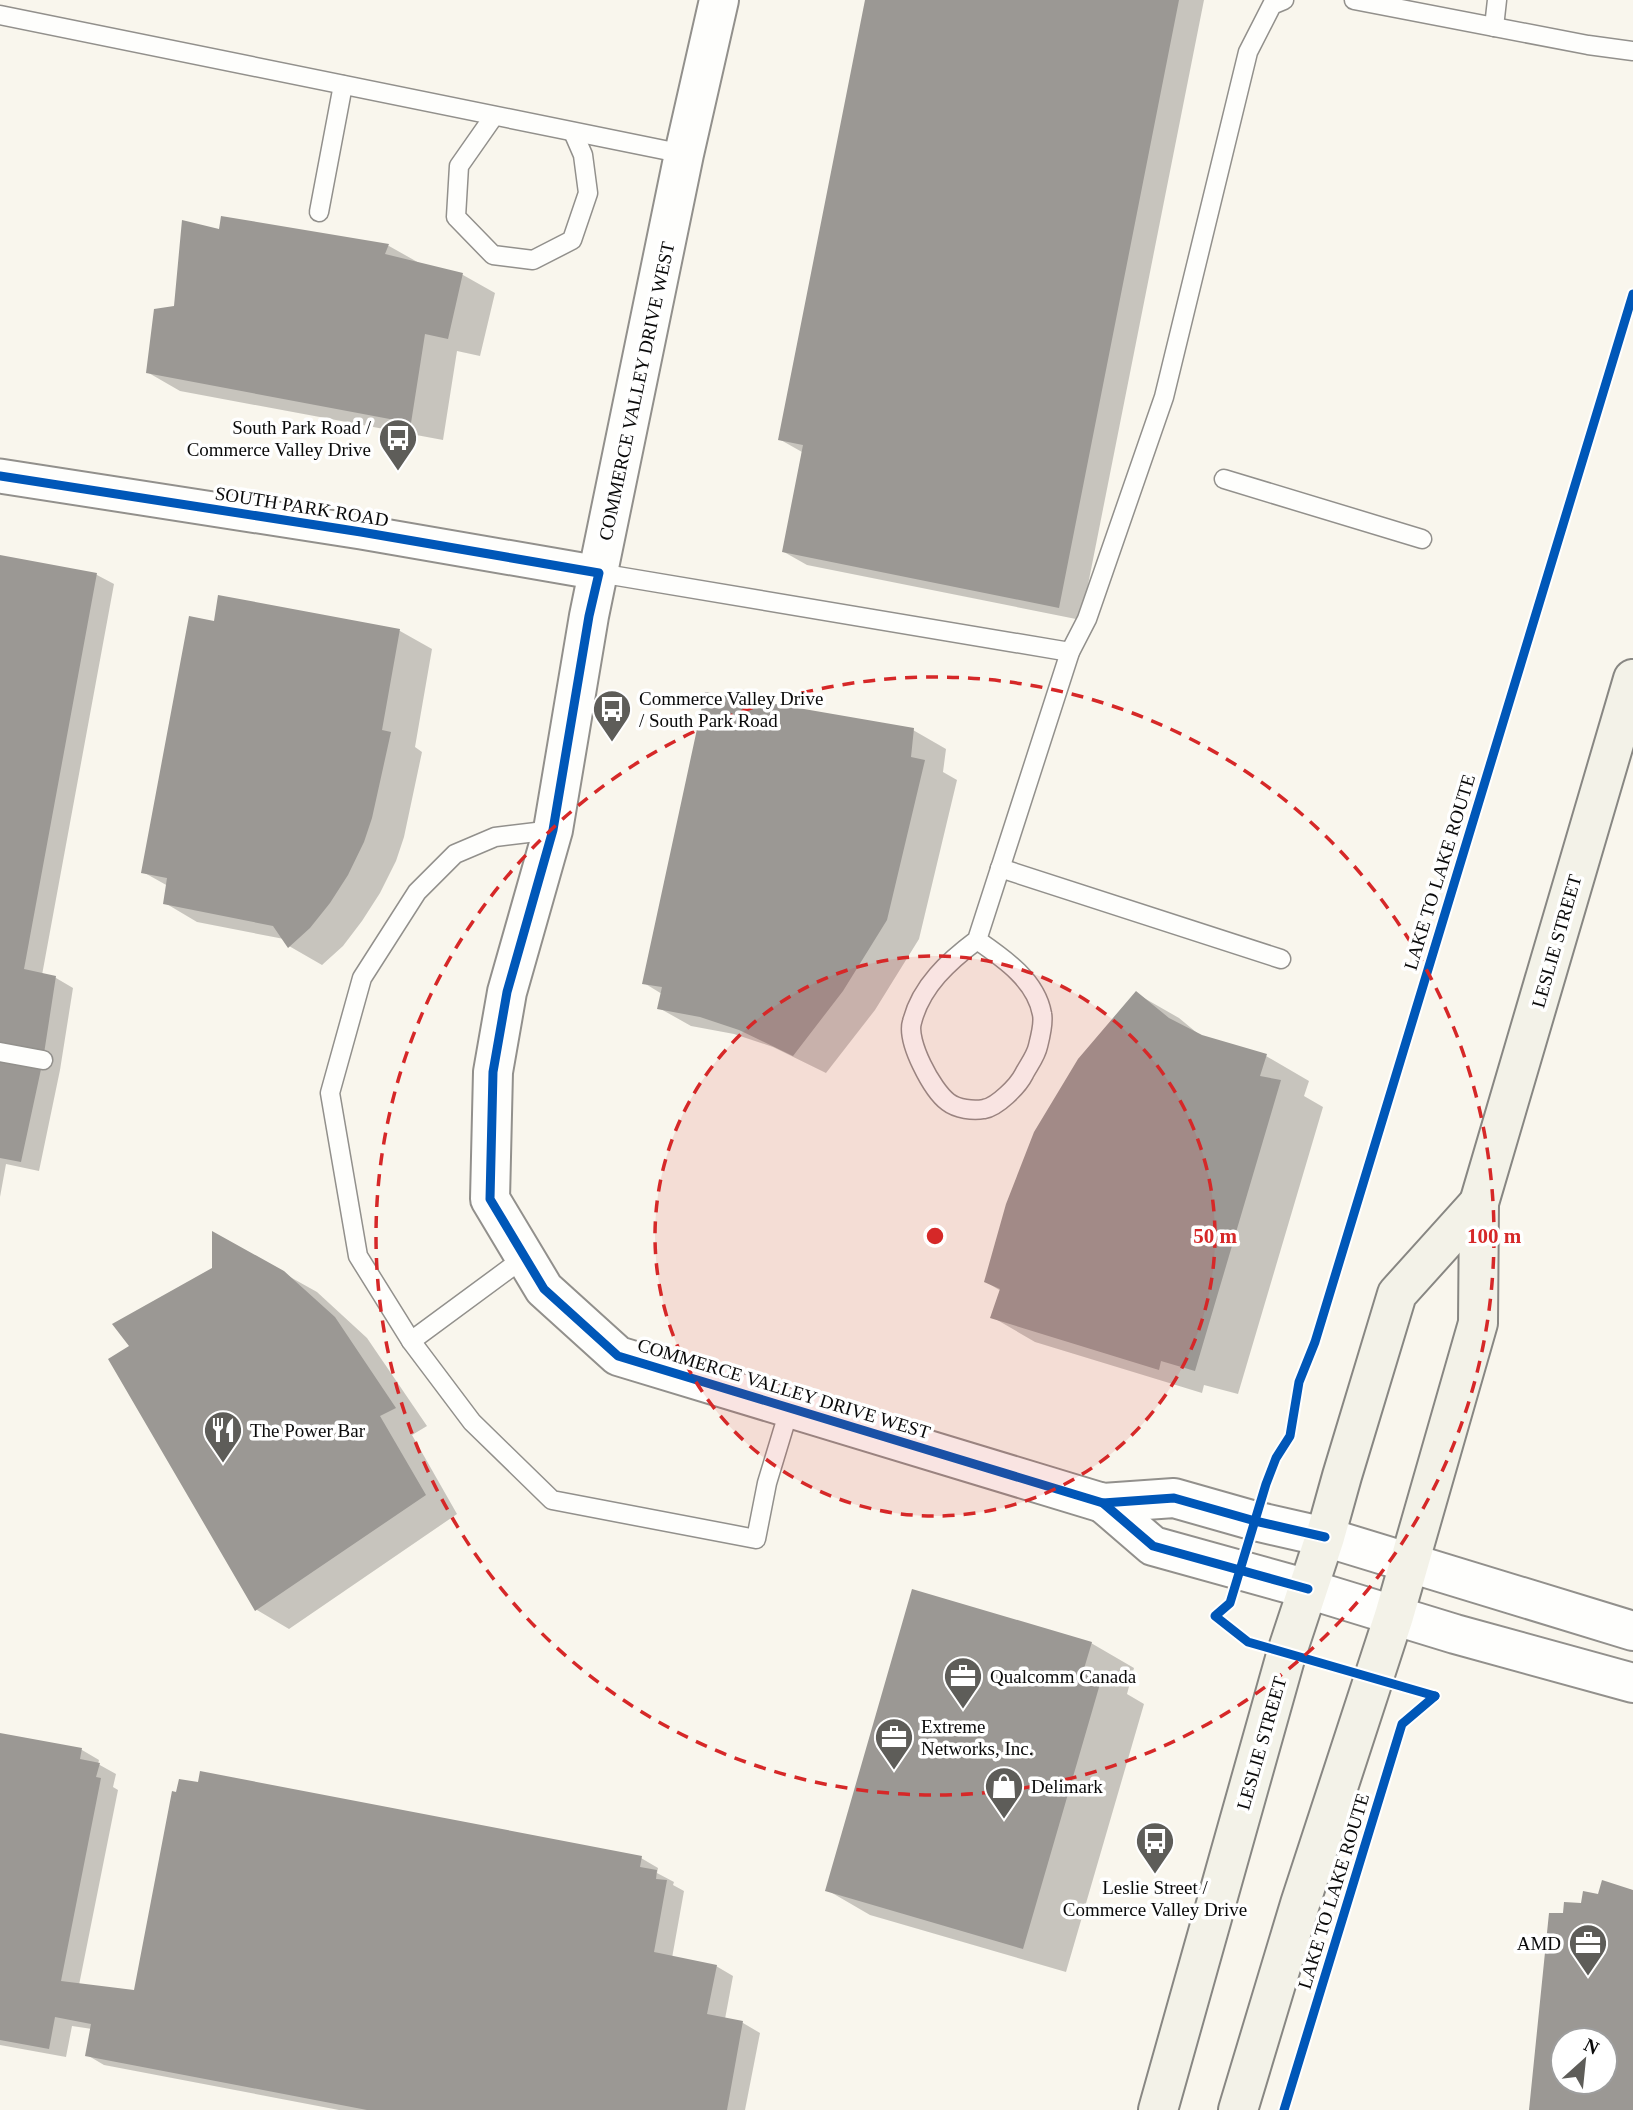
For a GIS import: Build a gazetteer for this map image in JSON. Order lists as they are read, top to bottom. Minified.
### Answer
{"streets":{"main road":["LESLIE STREET"],"street":["COMMERCE VALLEY DRIVE WEST","SOUTH PARK ROAD"],"cycle path":["LAKE TO LAKE ROUTE"]},"crossings":[["COMMERCE VALLEY DRIVE WEST","SOUTH PARK ROAD"],["COMMERCE VALLEY DRIVE WEST","LESLIE STREET"]],"places":{"bus stop":["South Park Road / Commerce Valley Drive","Commerce Valley Drive / South Park Road","Leslie Street / Commerce Valley Drive"],"restaurant":["The Power Bar"],"office":["Qualcomm Canada","Extreme Networks, Inc.","AMD"],"shop":["Delimark"]},"north":"top right","rings":["50 m","100 m"]}
